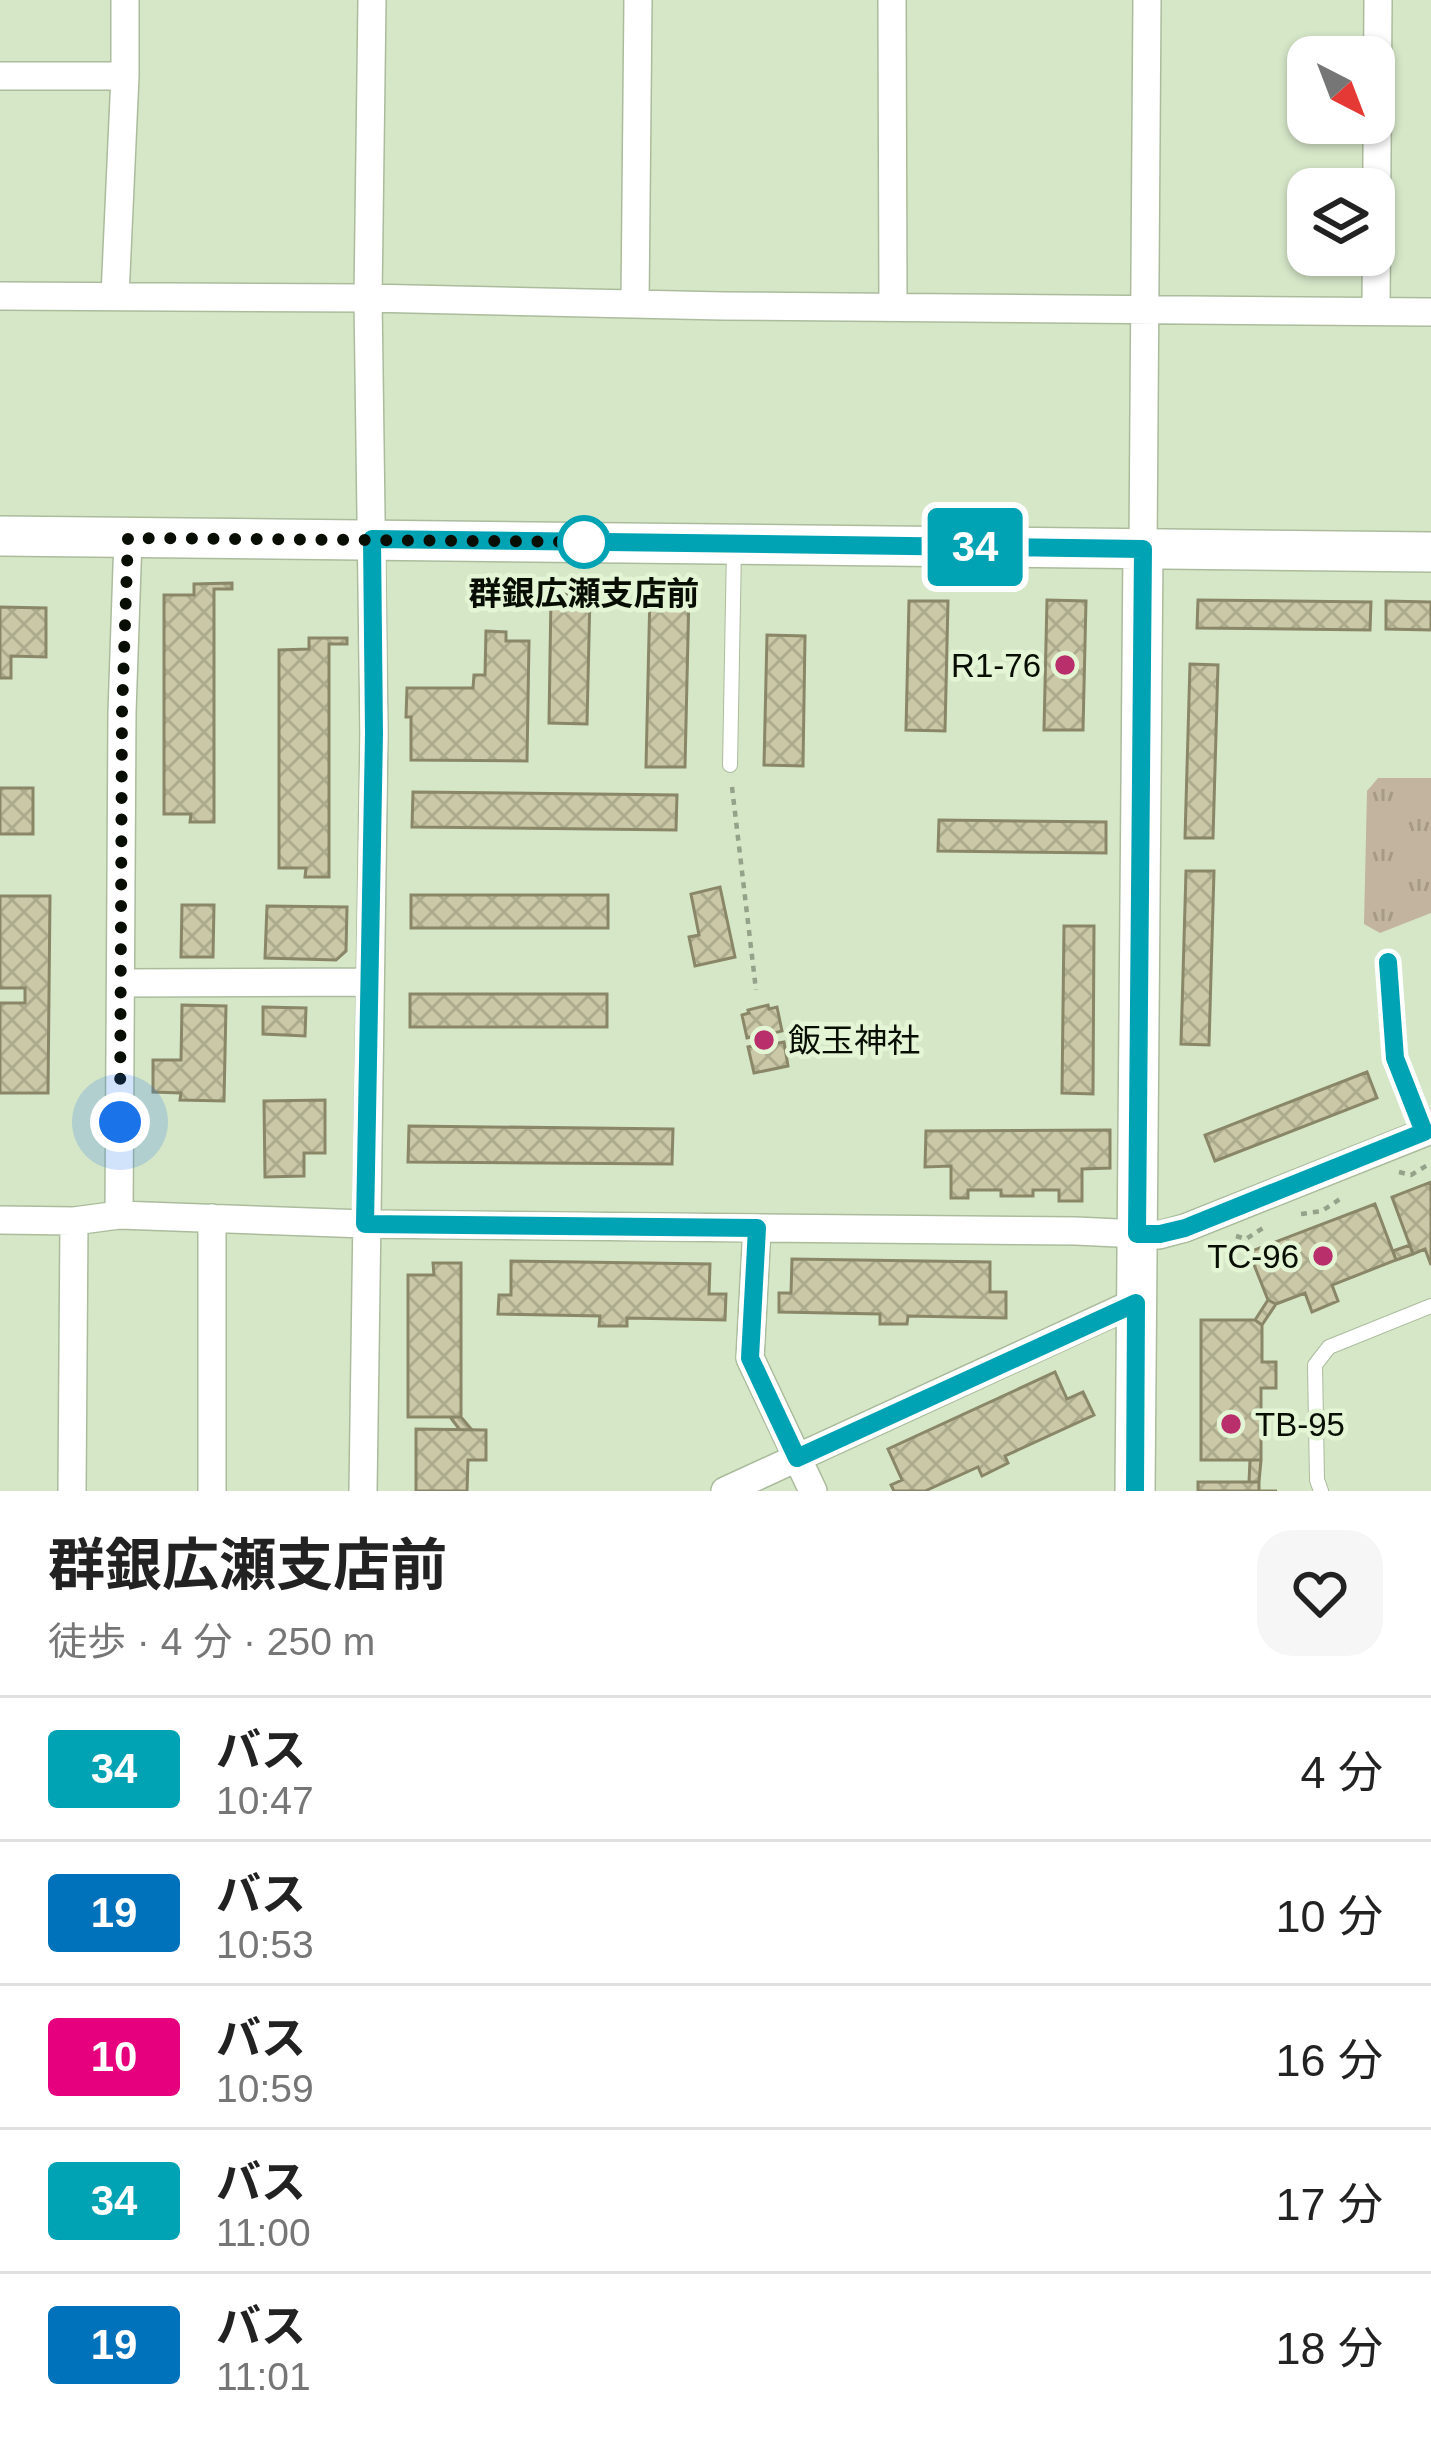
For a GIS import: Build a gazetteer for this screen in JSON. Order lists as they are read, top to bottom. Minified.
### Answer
{"places":["群銀広瀬支店前","R1-76","飯玉神社","TC-96","TB-95"],"lines":["bus line 34"],"north":"bottom right","page":{"on_map":"34","heading":["群銀広瀬支店前","徒歩 · 4 分 · 250 m"],"list":[{"mark":"34","name":"バス","note":"10:47","value":"4 分"},{"mark":"19","name":"バス","note":"10:53","value":"10 分"},{"mark":"10","name":"バス","note":"10:59","value":"16 分"},{"mark":"34","name":"バス","note":"11:00","value":"17 分"},{"mark":"19","name":"バス","note":"11:01","value":"18 分"}]}}
